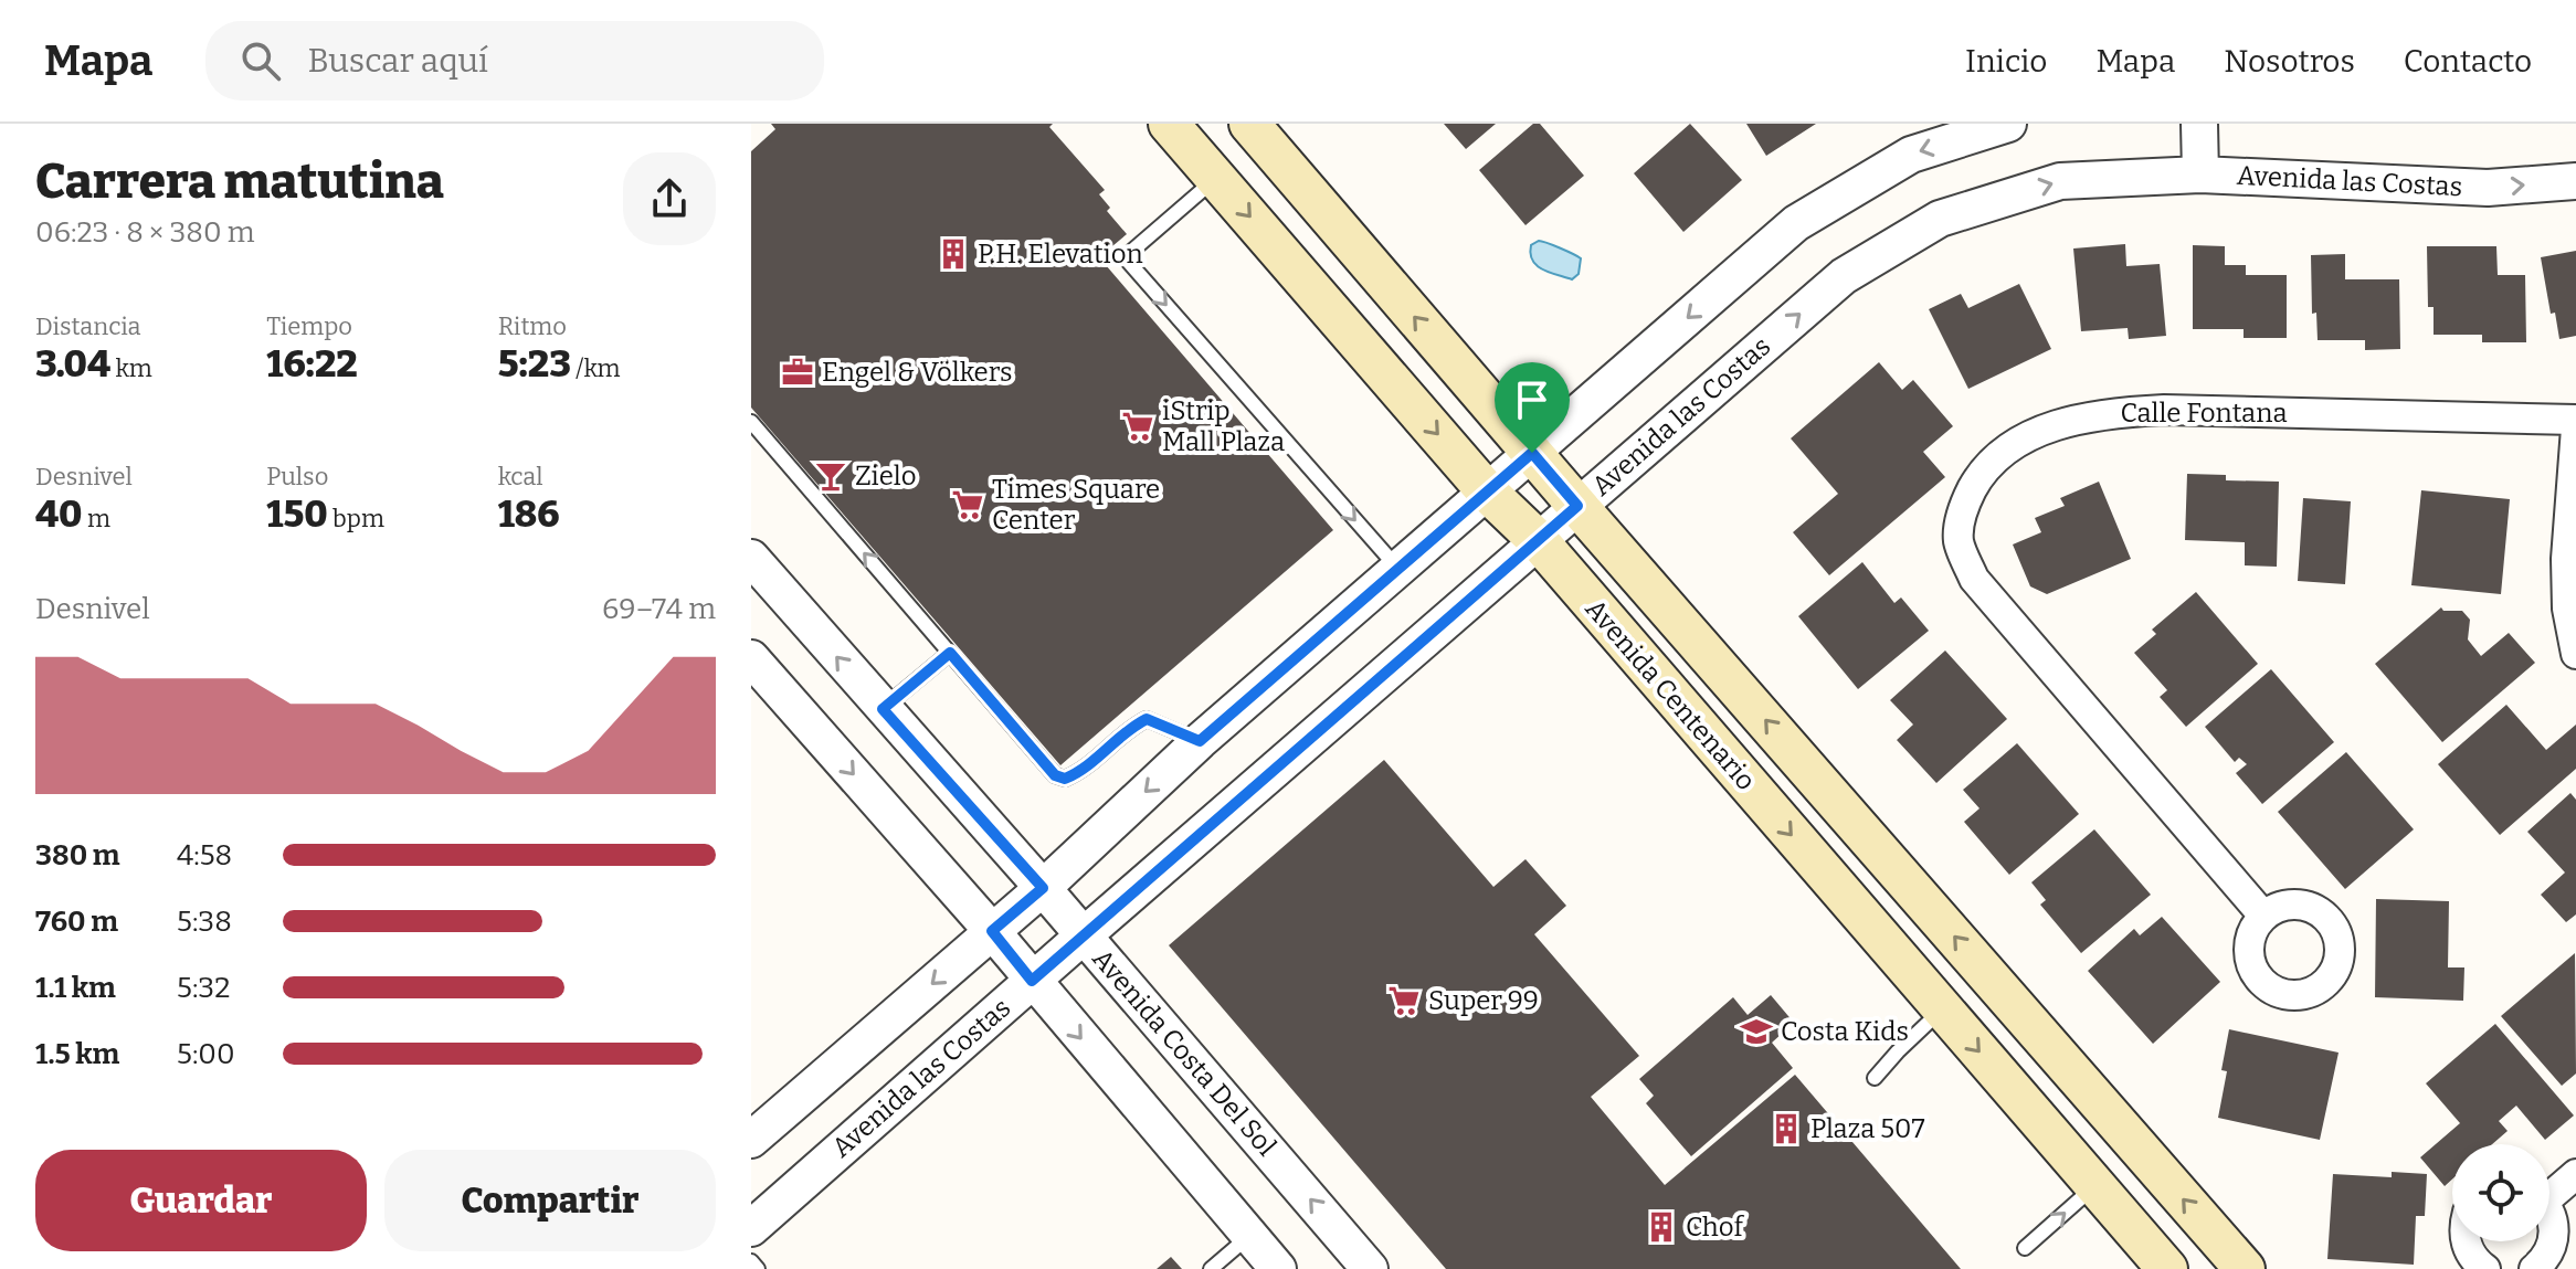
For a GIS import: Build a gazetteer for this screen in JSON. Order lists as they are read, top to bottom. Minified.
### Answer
{"streets":{"main road":["Avenida Centenario"],"street":["Avenida las Costas","Calle Fontana","Avenida Costa Del Sol"]},"crossings":[["Avenida las Costas","Avenida Centenario"],["Avenida las Costas","Avenida Costa Del Sol"]],"places":{"building":["P.H. Elevation","Plaza 507","Chof"],"office":["Engel & Völkers"],"supermarket":["iStrip Mall Plaza","Times Square Center","Super 99"],"bar":["Zielo"],"school or university":["Costa Kids"]},"page":{"header":"Mapa","search":"Buscar aquí","nav":["Inicio","Mapa","Nosotros","Contacto"],"heading":["Carrera matutina","06:23 · 8 × 380 m"],"stats":[["Distancia","3.04 km"],["Tiempo","16:22"],["Ritmo","5:23 /km"],["Desnivel","40 m"],["Pulso","150 bpm"],["kcal","186"]],"chart":["Desnivel","69–74 m"],"list":[{"name":"380 m","note":"4:58"},{"name":"760 m","note":"5:38"},{"name":"1.1 km","note":"5:32"},{"name":"1.5 km","note":"5:00"}],"buttons":["Guardar","Compartir"]}}
